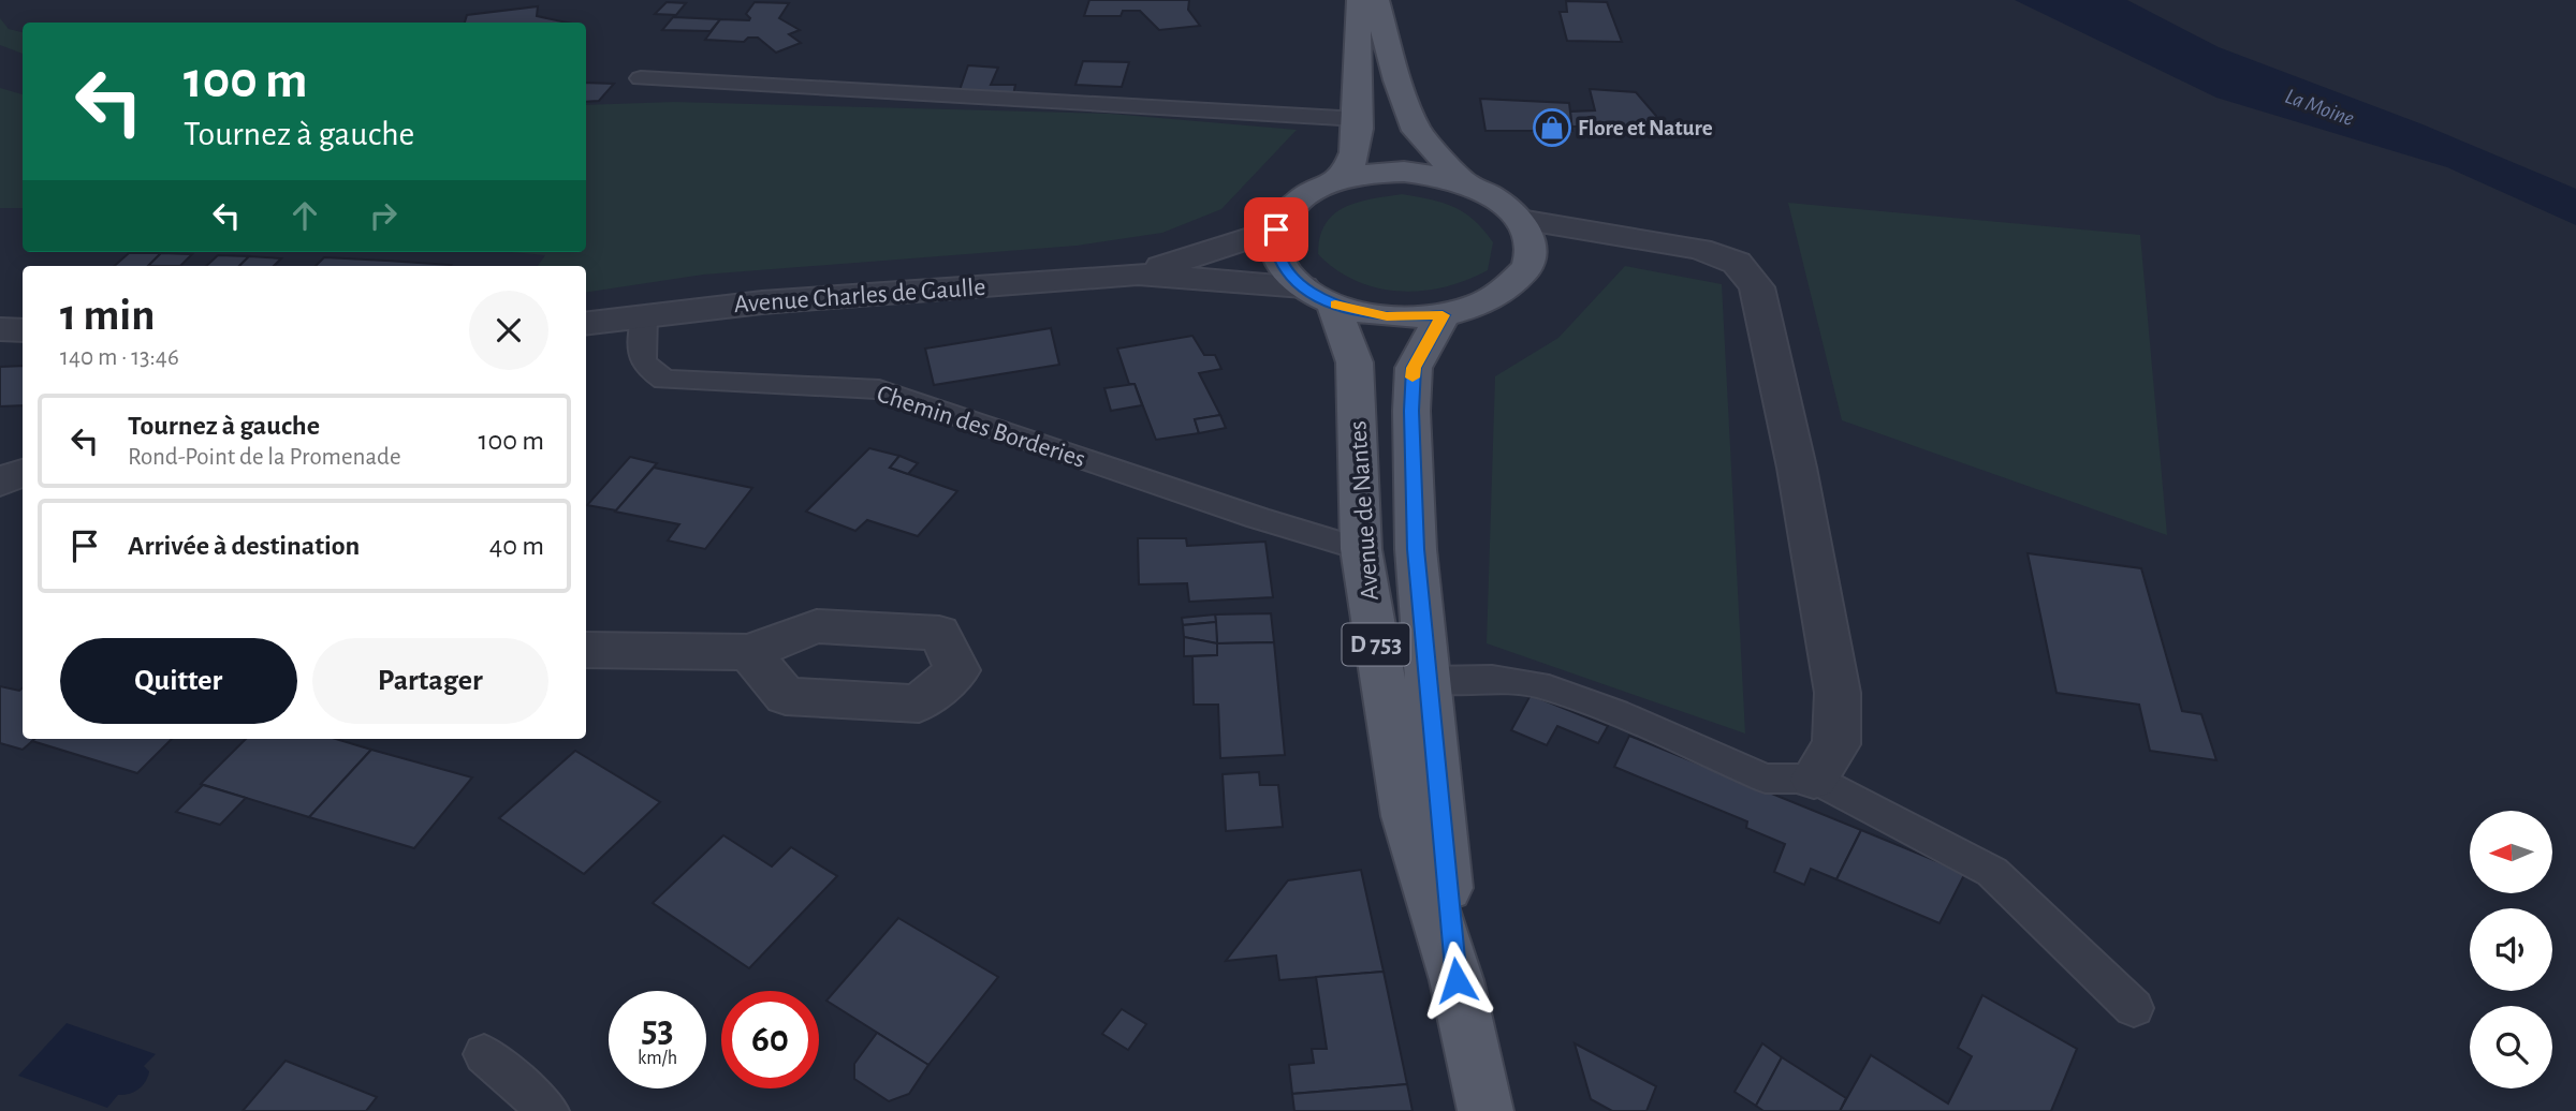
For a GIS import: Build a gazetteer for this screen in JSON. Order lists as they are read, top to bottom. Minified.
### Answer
{"streets":{"main road":["Avenue de Nantes","D 753"],"street":["Avenue Charles de Gaulle"],"lane":["Chemin des Borderies"]},"crossings":[["Avenue Charles de Gaulle","Chemin des Borderies"],["Avenue Charles de Gaulle","Avenue de Nantes"],["Chemin des Borderies","Avenue de Nantes"]],"water":["La Moine"],"places":{"shop":["Flore et Nature"]},"north":"left","page":{"turn":["100 m","Tournez à gauche"],"heading":["1 min","140 m · 13:46"],"list":[{"name":"Tournez à gauche","note":"Rond-Point de la Promenade","value":"100 m"},{"name":"Arrivée à destination","value":"40 m"}],"buttons":["Quitter","Partager"],"speed":"53 km/h","limit":"60"}}
